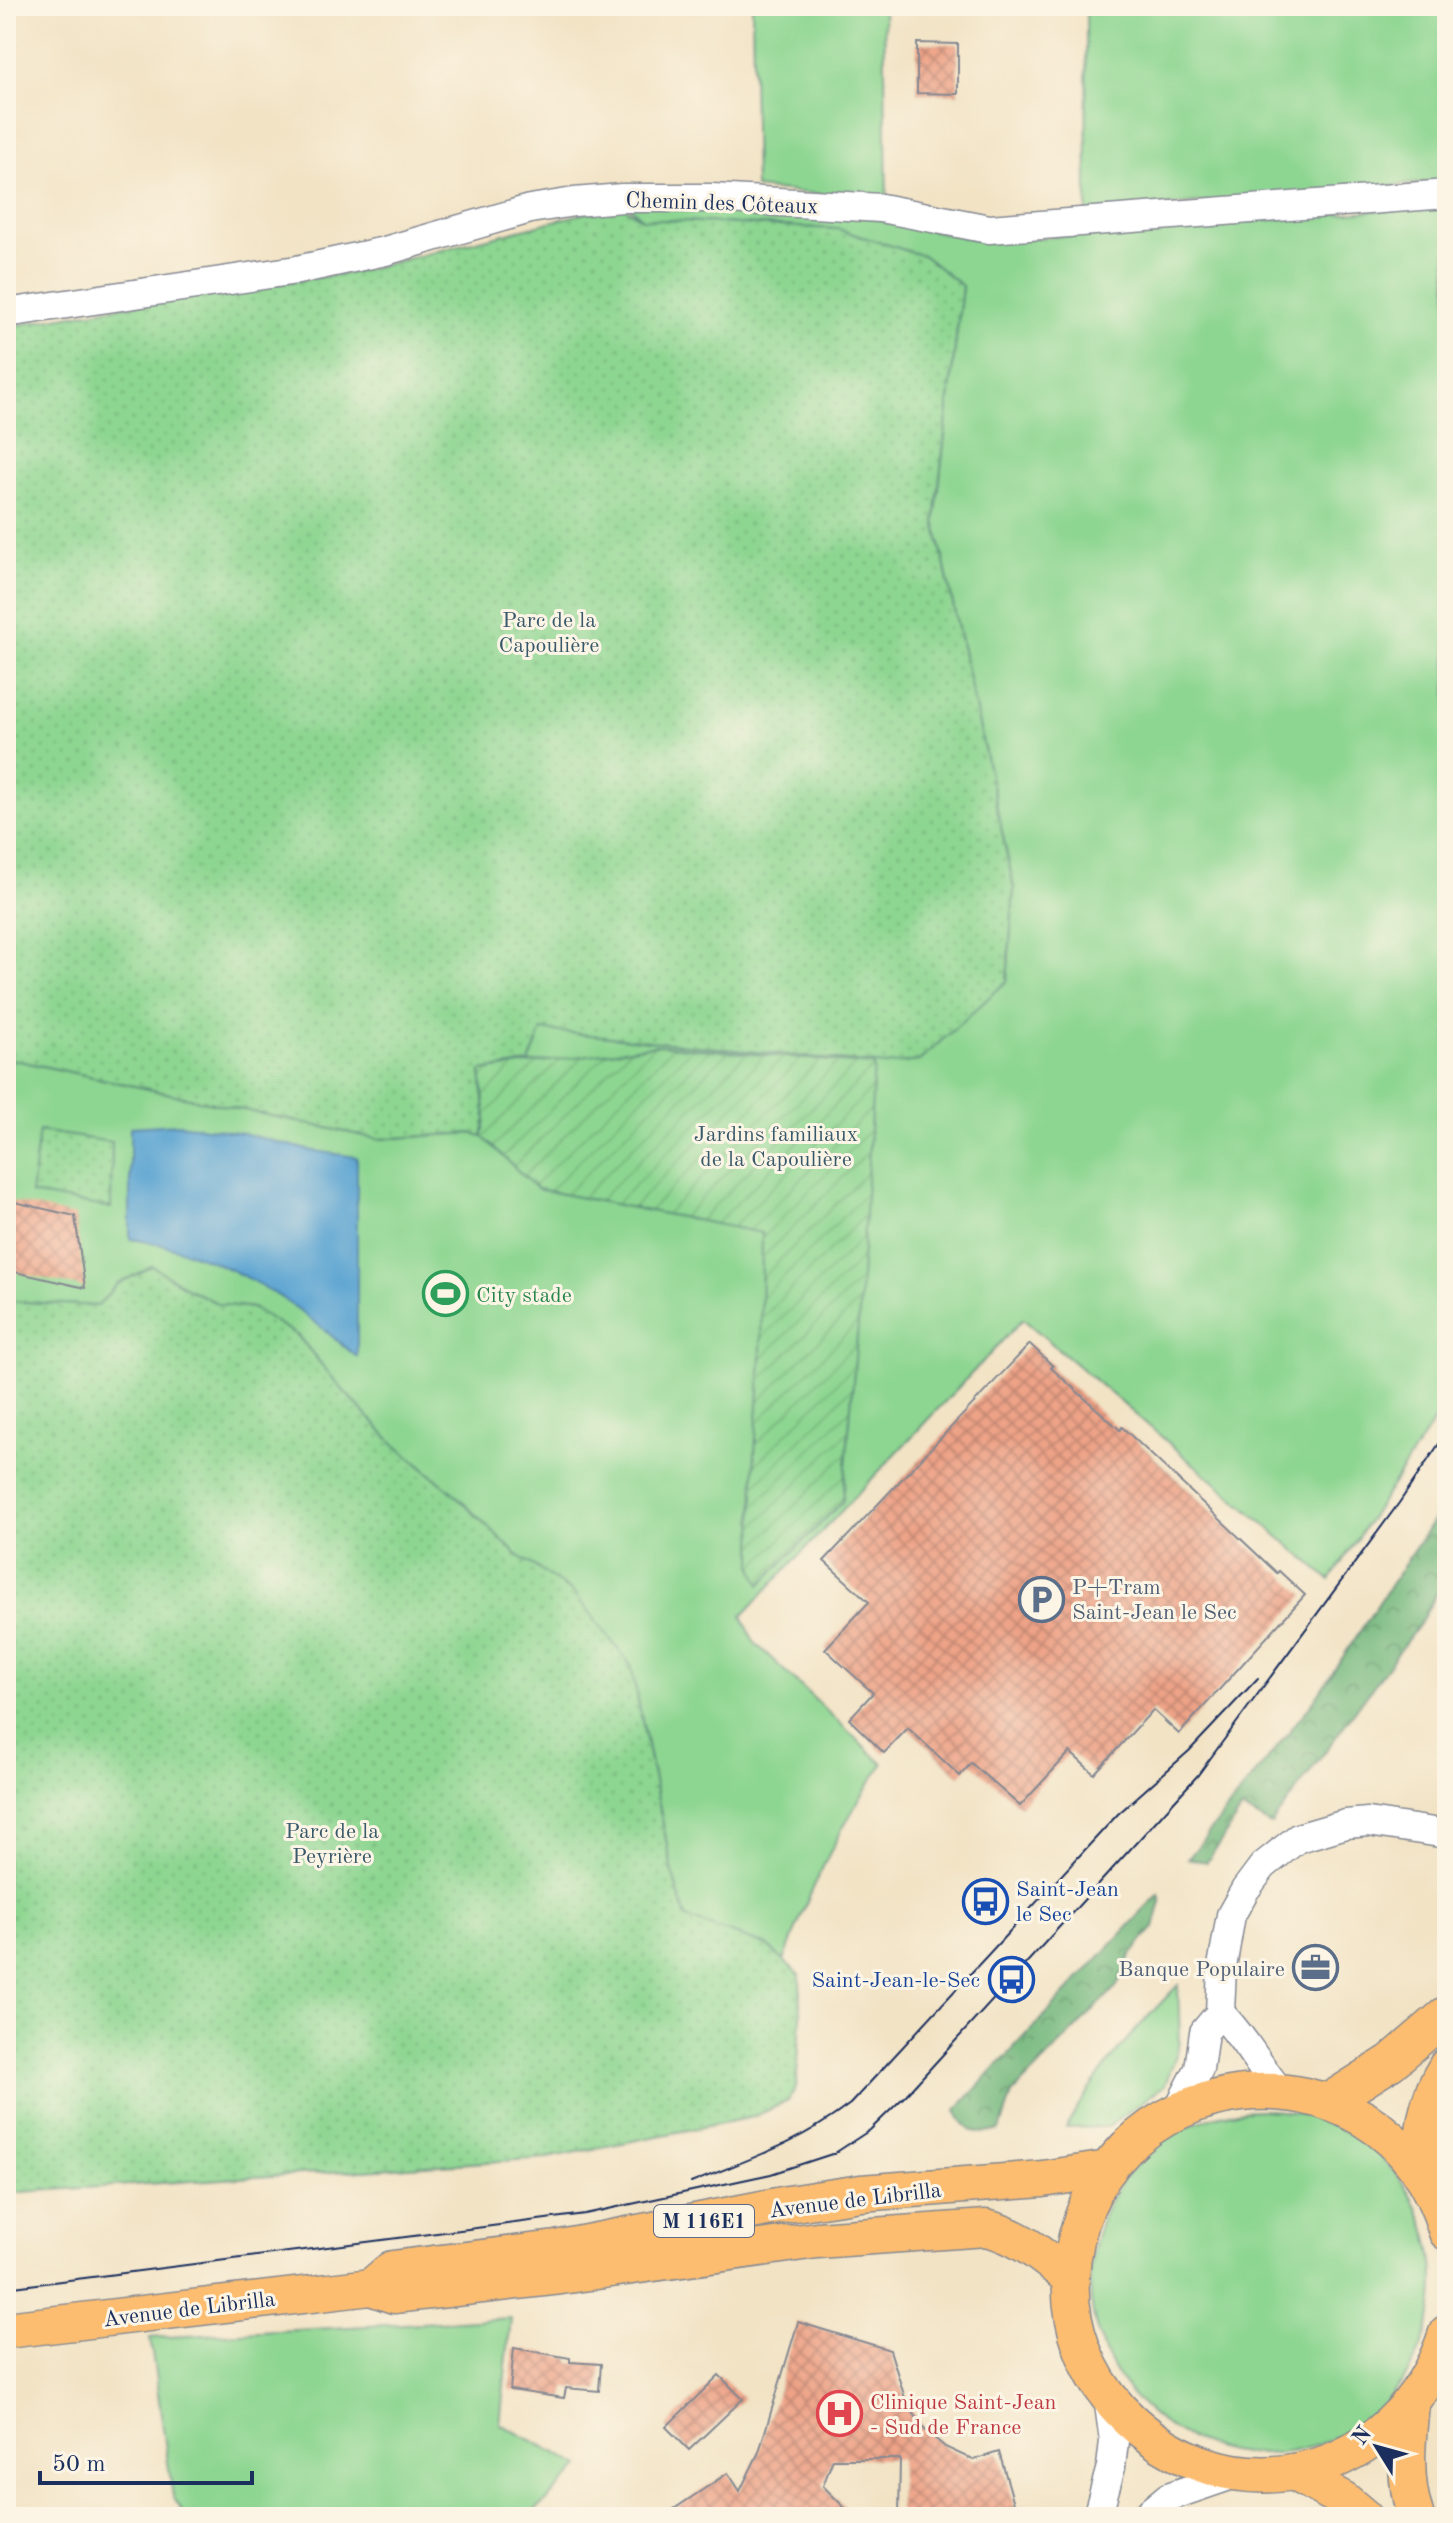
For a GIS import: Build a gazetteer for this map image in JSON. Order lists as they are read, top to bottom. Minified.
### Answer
{"streets":{"main road":["Avenue de Librilla","M 116E1"],"street":["Chemin des Côteaux"]},"parks":["Parc de la Capoulière","Jardins familiaux de la Capoulière","Parc de la Peyrière"],"places":{"sports":["City stade"],"parking":["P+Tram Saint-Jean le Sec"],"bus stop":["Saint-Jean le Sec","Saint-Jean-le-Sec"],"office":["Banque Populaire"],"hospital":["Clinique Saint-Jean - Sud de France"]},"scale_bar":"50 m","north":"top left"}
